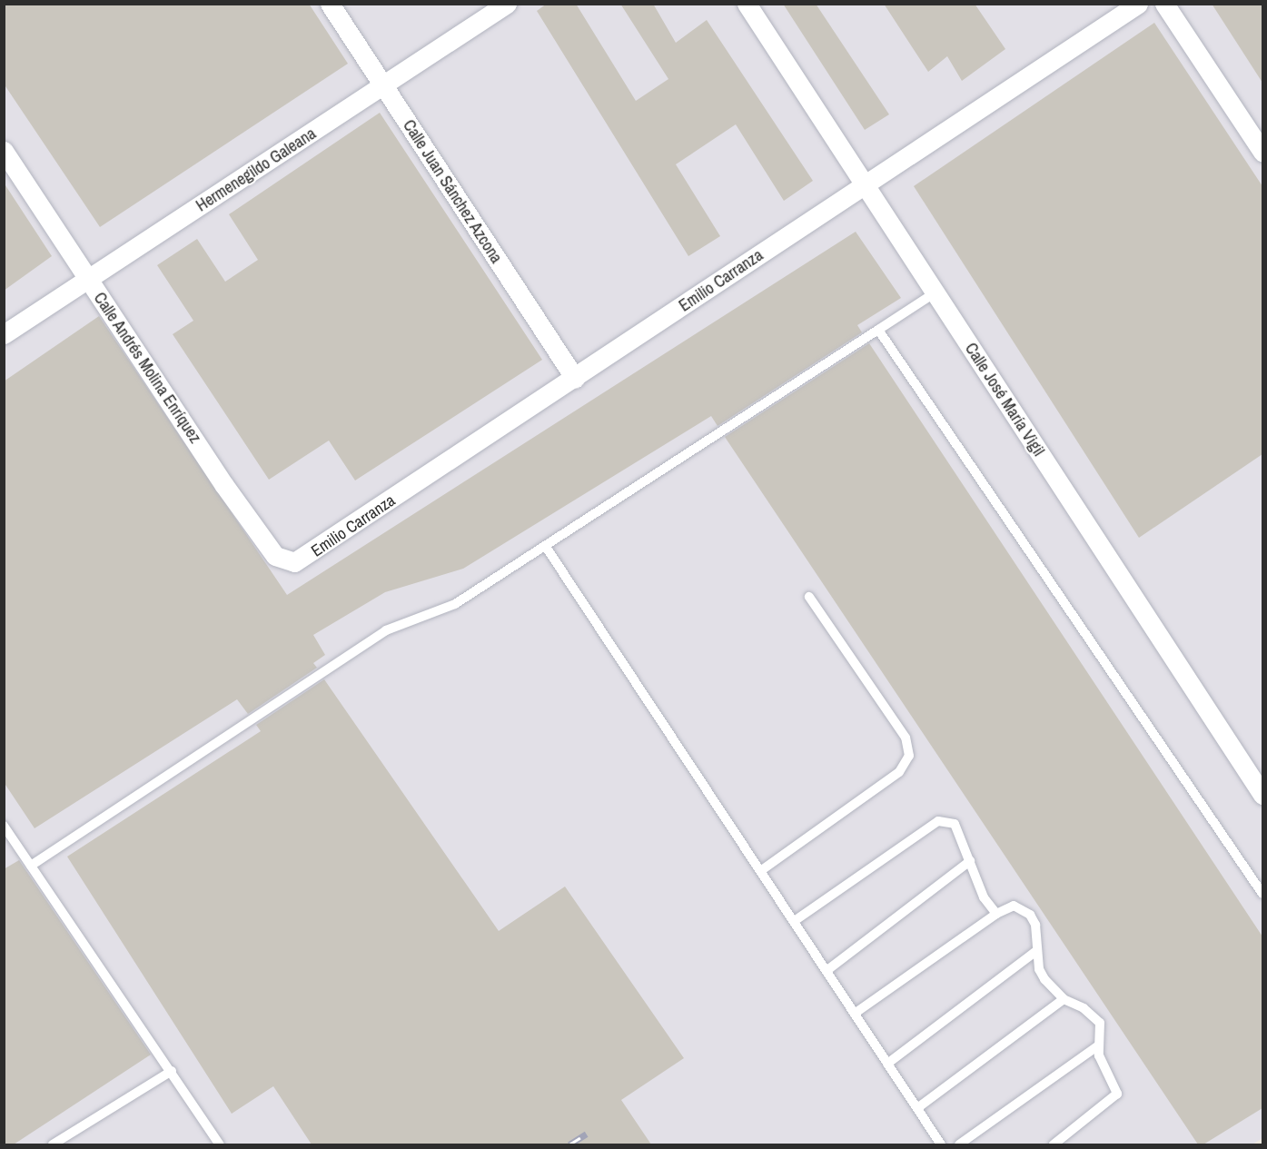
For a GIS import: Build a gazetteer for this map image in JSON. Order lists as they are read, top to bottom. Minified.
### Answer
{"streets":{"street":["Hermenegildo Galeana","Calle Juan Sánchez Azcona","Emilio Carranza","Calle Andrés Molina Enríquez","Calle José María Vigil"]},"crossings":[["Hermenegildo Galeana","Calle Juan Sánchez Azcona"],["Hermenegildo Galeana","Calle Andrés Molina Enríquez"],["Calle Juan Sánchez Azcona","Emilio Carranza"],["Emilio Carranza","Calle Andrés Molina Enríquez"],["Emilio Carranza","Calle José María Vigil"]]}
